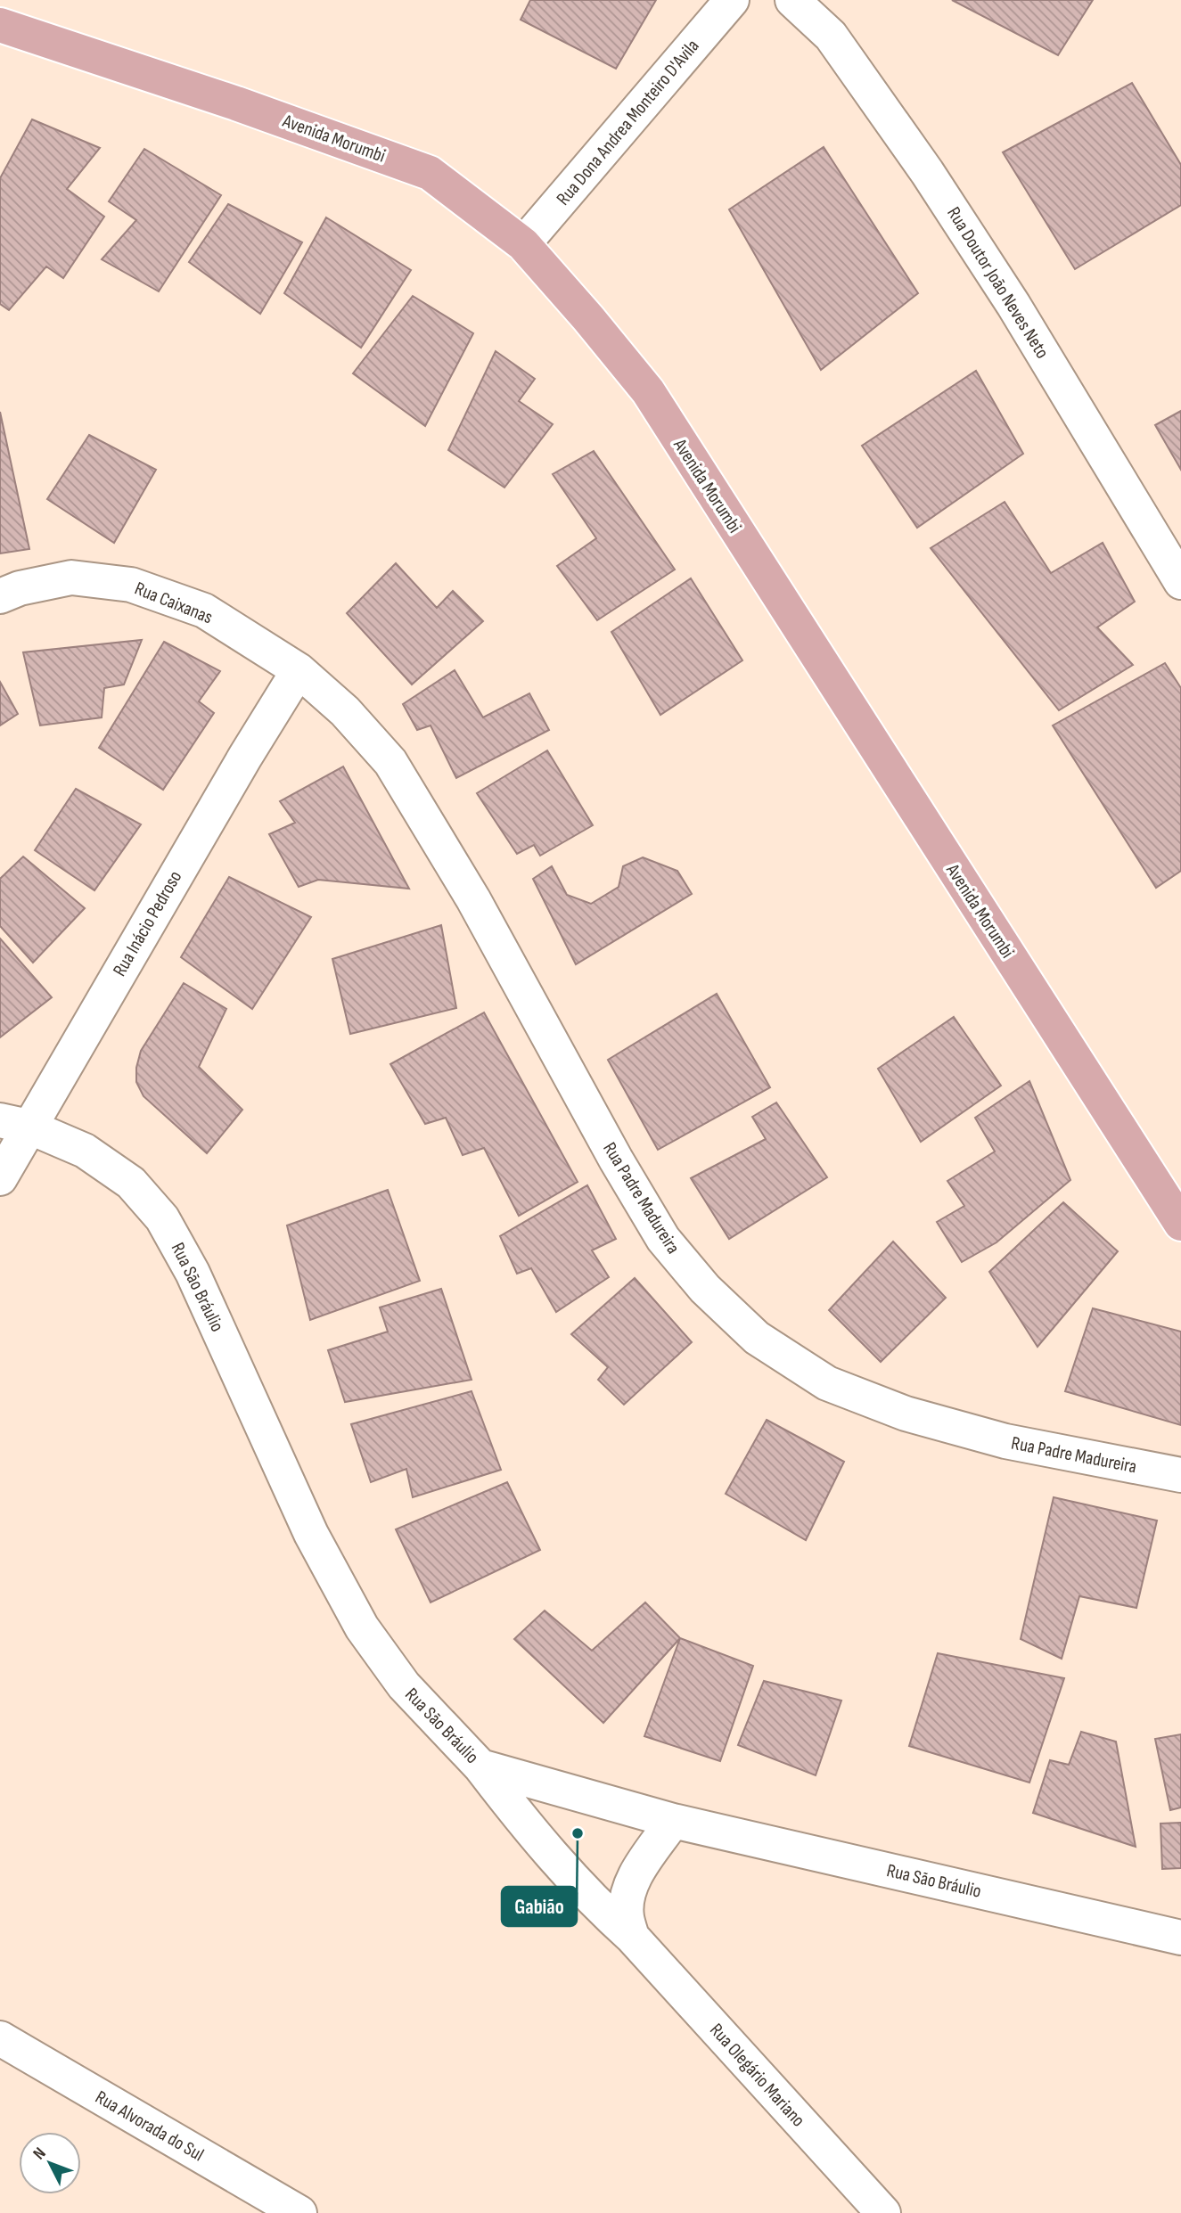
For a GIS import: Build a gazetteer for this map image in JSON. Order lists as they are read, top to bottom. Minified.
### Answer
{"streets":{"main road":["Avenida Morumbi"],"street":["Rua Dona Andrea Monteiro D'Avila","Rua Doutor João Neves Neto","Rua Caixanas","Rua Inácio Pedroso","Rua Padre Madureira","Rua São Bráulio","Rua Olegário Mariano","Rua Alvorada do Sul"]},"crossings":[["Rua Dona Andrea Monteiro D'Avila","Avenida Morumbi"],["Rua Caixanas","Rua Inácio Pedroso"],["Rua Caixanas","Rua Padre Madureira"],["Rua Inácio Pedroso","Rua Padre Madureira"],["Rua Inácio Pedroso","Rua São Bráulio"],["Rua São Bráulio","Rua Olegário Mariano"]],"places":["Gabião"],"north":"top left"}
